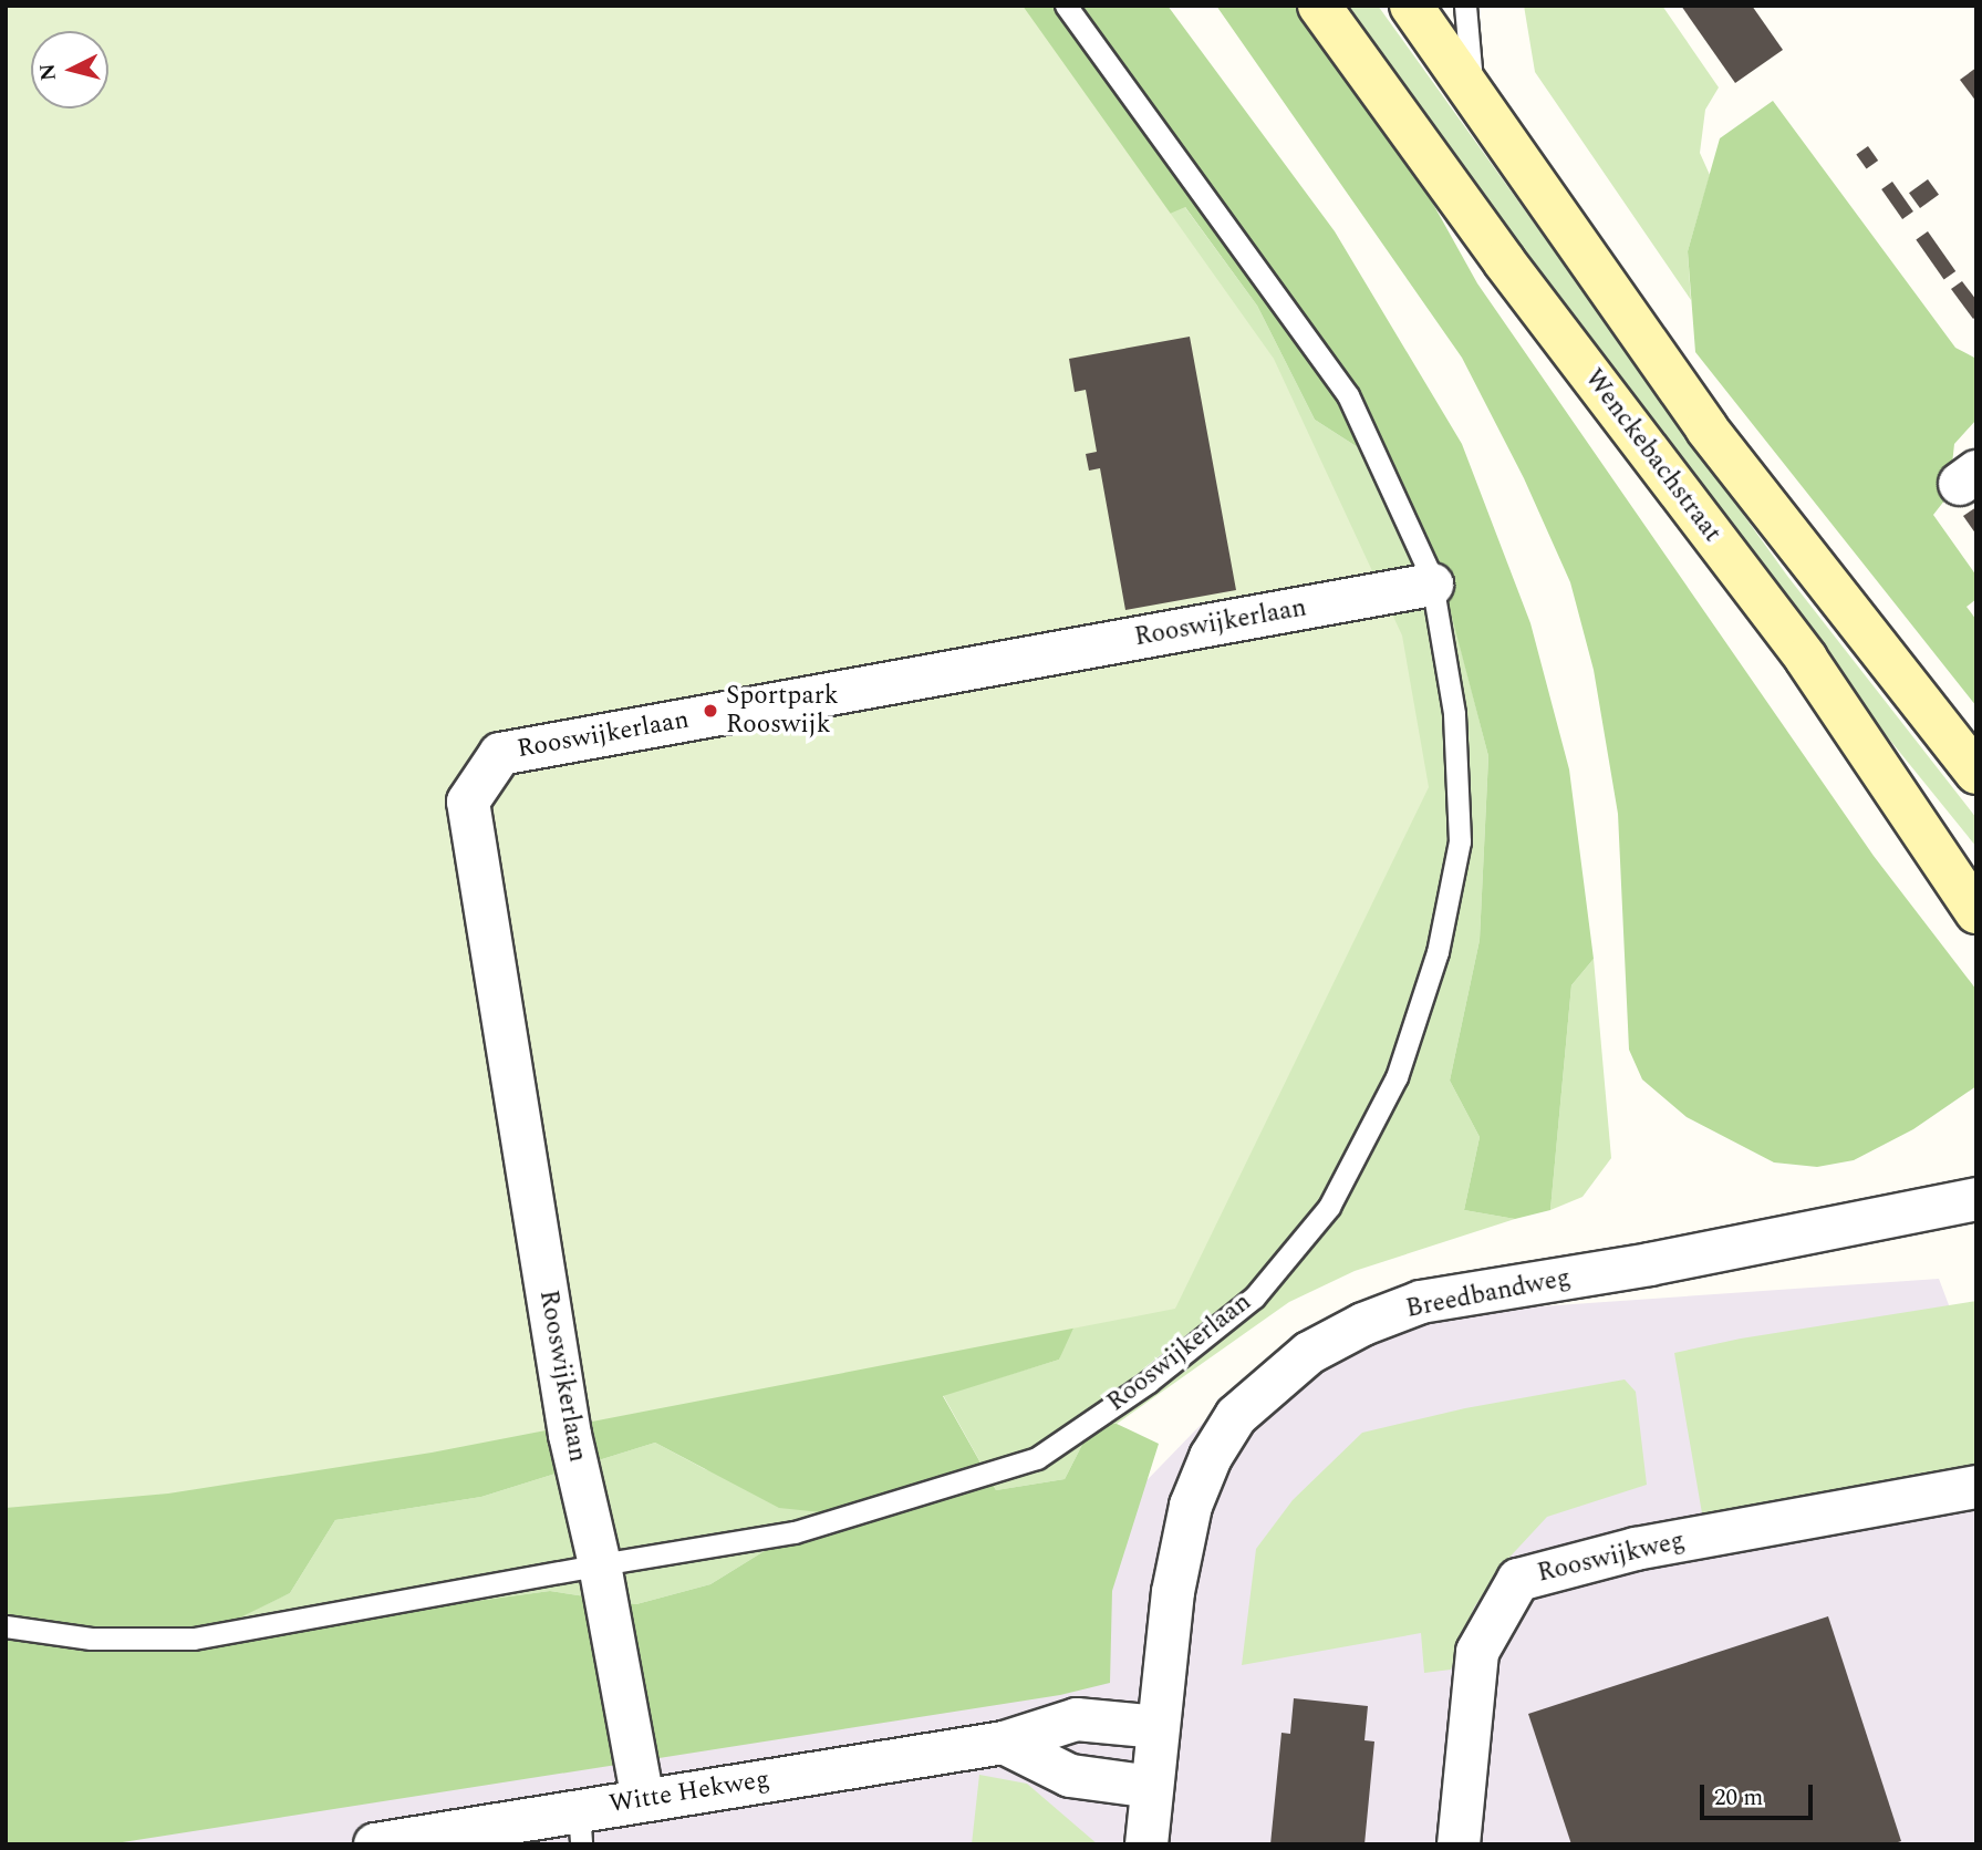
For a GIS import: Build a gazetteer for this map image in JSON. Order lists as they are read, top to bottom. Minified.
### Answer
{"streets":{"street":["Wenckebachstraat","Rooswijkerlaan","Breedbandweg","Rooswijkweg","Witte Hekweg"]},"crossings":[["Rooswijkerlaan","Witte Hekweg"],["Breedbandweg","Witte Hekweg"]],"places":["Sportpark Rooswijk"],"scale_bar":"20 m","north":"left"}
